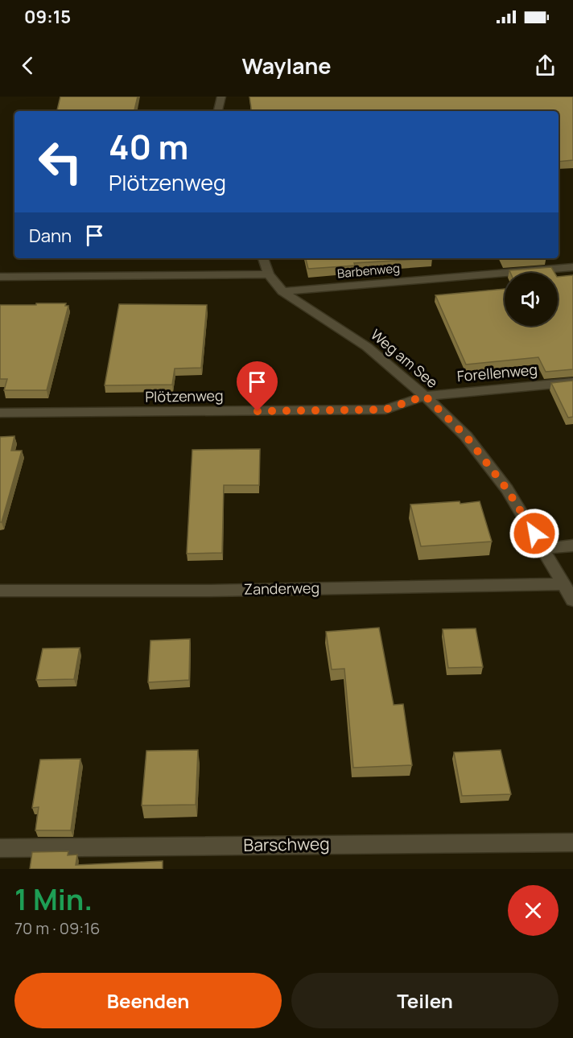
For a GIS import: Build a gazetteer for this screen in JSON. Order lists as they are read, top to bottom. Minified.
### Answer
{"streets":{"lane":["Barbenweg","Weg am See","Forellenweg","Plötzenweg","Zanderweg","Barschweg"]},"crossings":[["Barbenweg","Weg am See"],["Weg am See","Forellenweg"],["Weg am See","Plötzenweg"],["Weg am See","Zanderweg"],["Forellenweg","Plötzenweg"]],"page":{"status":"09:15","header":"Waylane","turn":["40 m","Plötzenweg"],"then":"Dann","heading":["1 Min.","70 m · 09:16"],"buttons":["Beenden","Teilen"]}}
